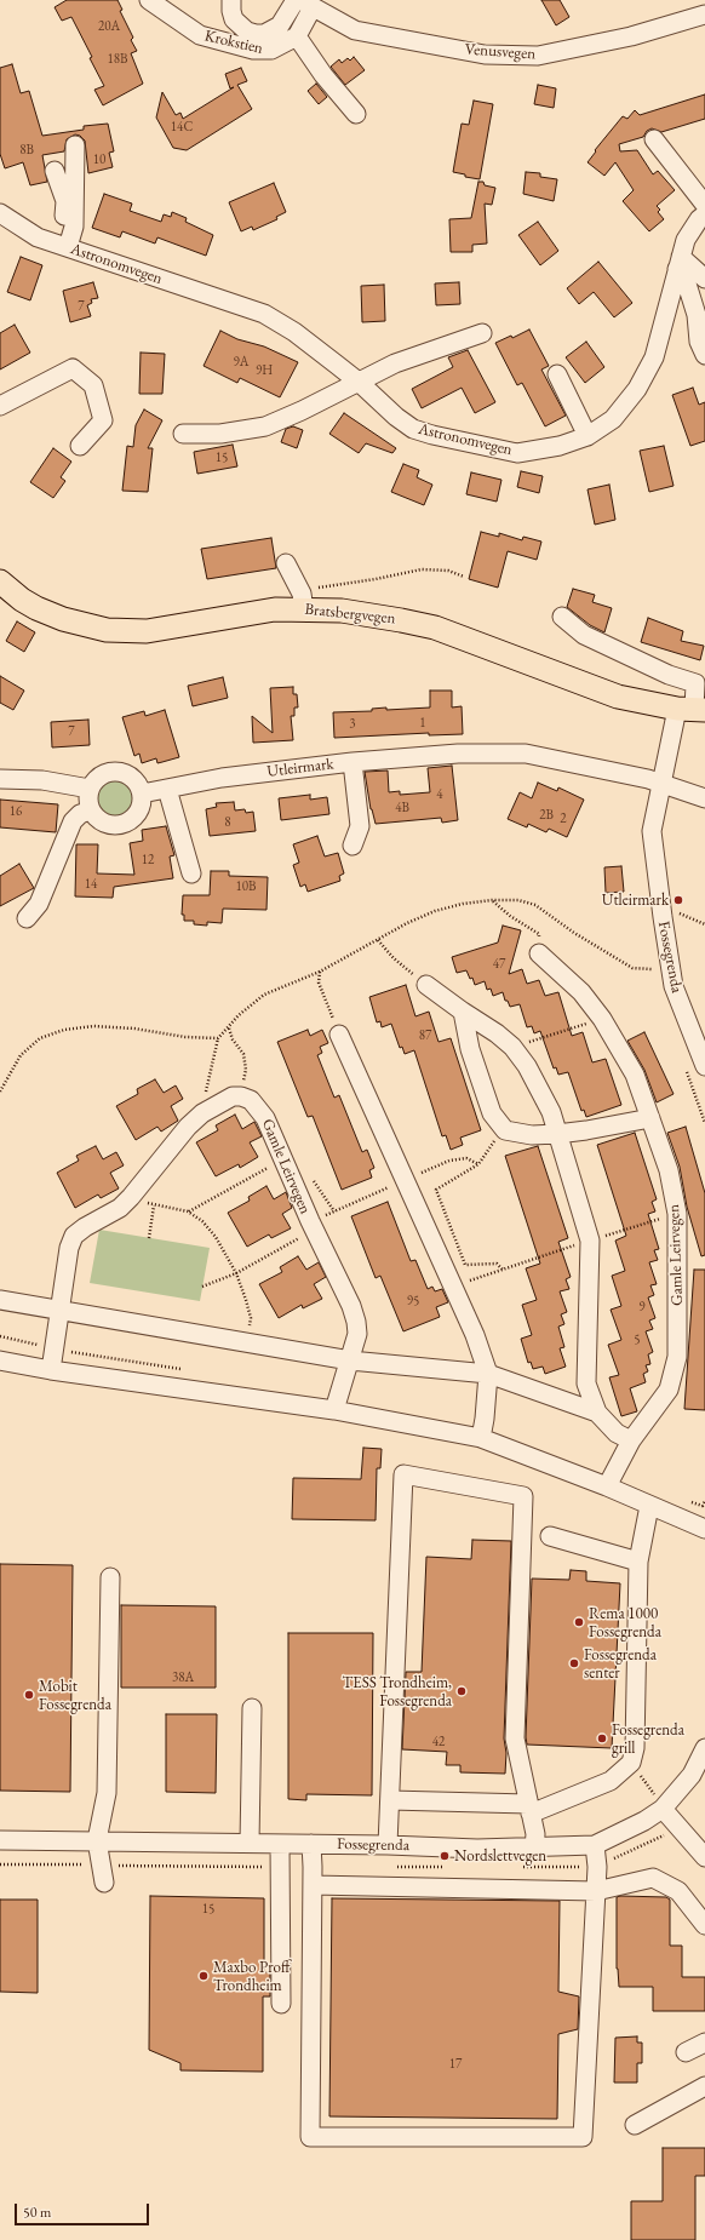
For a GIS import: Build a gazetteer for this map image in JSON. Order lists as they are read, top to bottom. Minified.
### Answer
{"streets":{"main road":["Bratsbergvegen"],"street":["Krokstien","Venusvegen","Astronomvegen","Utleirmark","Fossegrenda","Gamle Leirvegen"]},"crossings":[["Bratsbergvegen","Fossegrenda"],["Utleirmark","Fossegrenda"]],"places":["Utleirmark","Rema 1000 Fossegrenda","Fossegrenda senter","TESS Trondheim, Fossegrenda","Mobit Fossegrenda","Fossegrenda grill","Nordslettvegen","Maxbo Proff Trondheim"],"house_numbers":["20A","18B","14C","8B","10","7","9A","9H","15","1","3","7","4","4B","16","2B","2","8","12","14","10B","47","87","95","9","5","38A","42","15","17"],"scale_bar":"50 m"}
